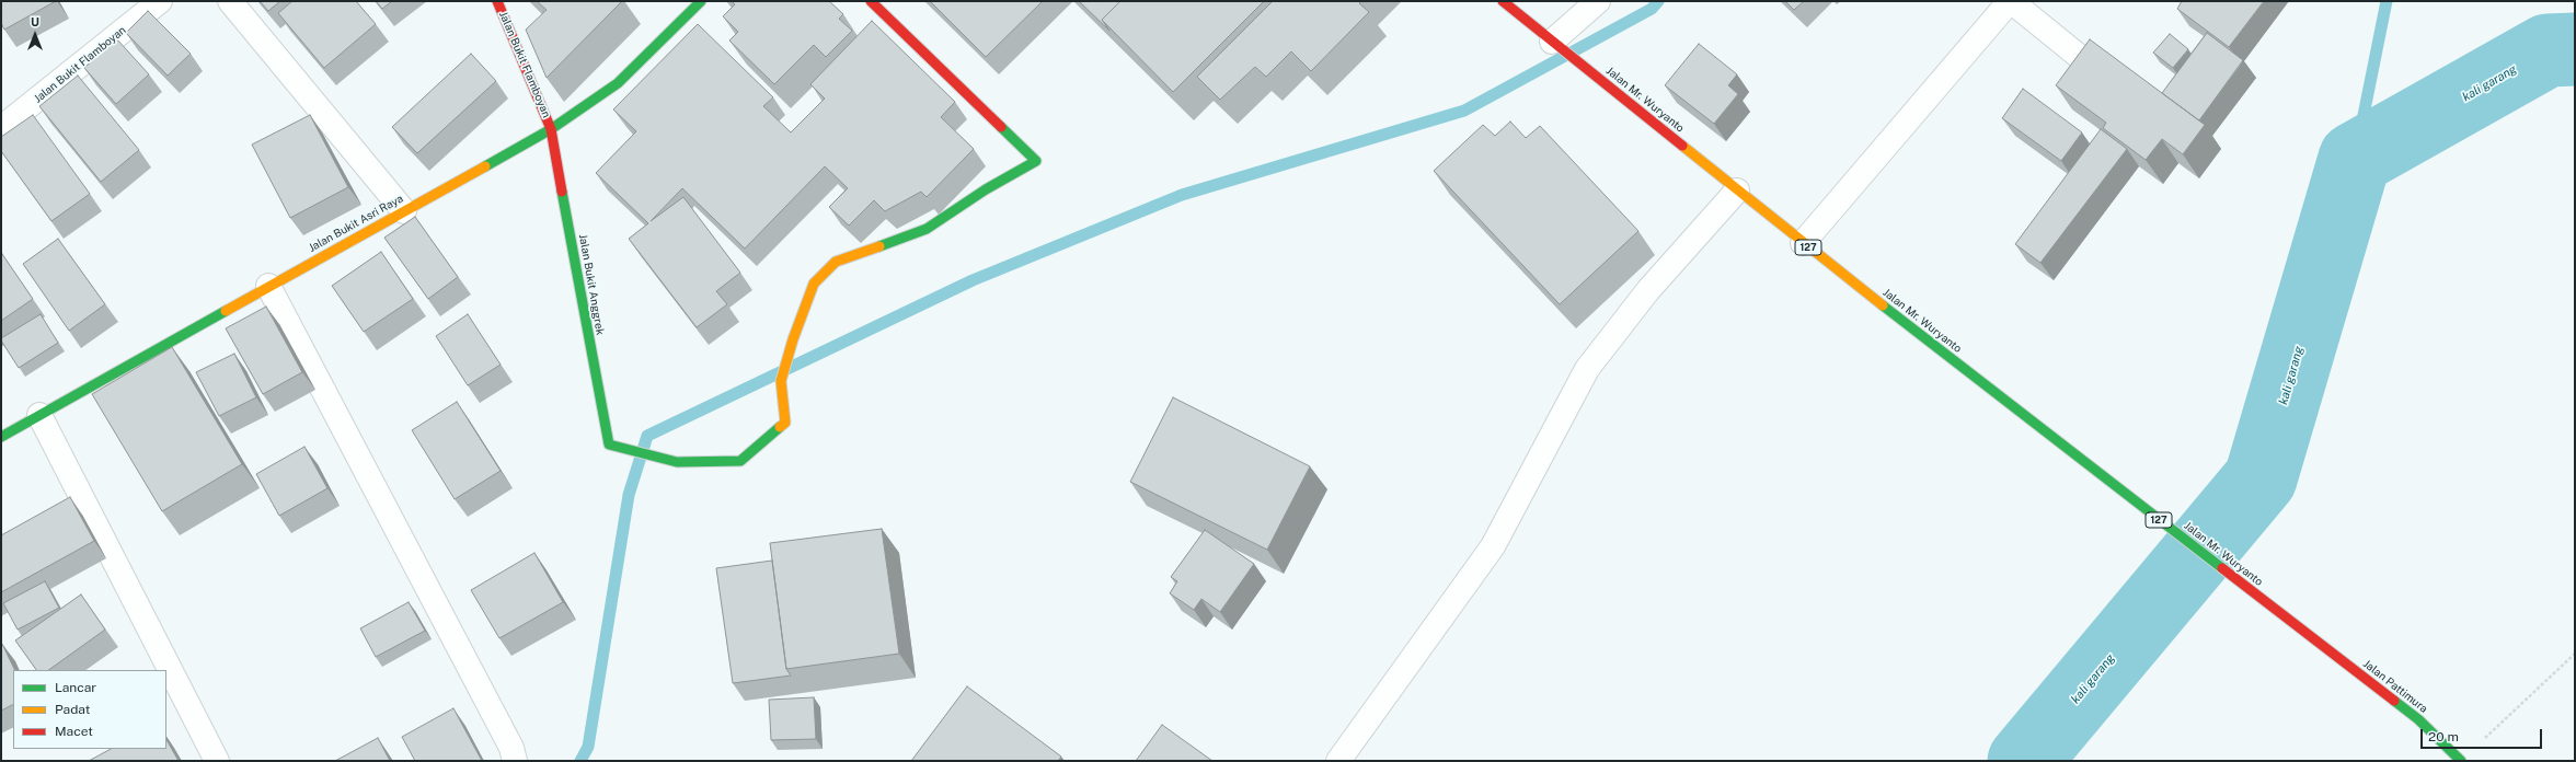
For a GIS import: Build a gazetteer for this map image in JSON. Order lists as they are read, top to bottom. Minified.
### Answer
{"streets":{"street":["Jalan Bukit Flamboyan","Jalan Mr. Wuryanto","Jalan Bukit Asri Raya","127","Jalan Bukit Anggrek","Jalan Pattimura"]},"crossings":[["Jalan Bukit Flamboyan","Jalan Bukit Asri Raya"],["Jalan Bukit Flamboyan","Jalan Bukit Anggrek"],["Jalan Mr. Wuryanto","Jalan Pattimura"],["Jalan Bukit Asri Raya","Jalan Bukit Anggrek"]],"water":["kali garang"],"legend":["Lancar","Padat","Macet"],"scale_bar":"20 m","north":"top"}
